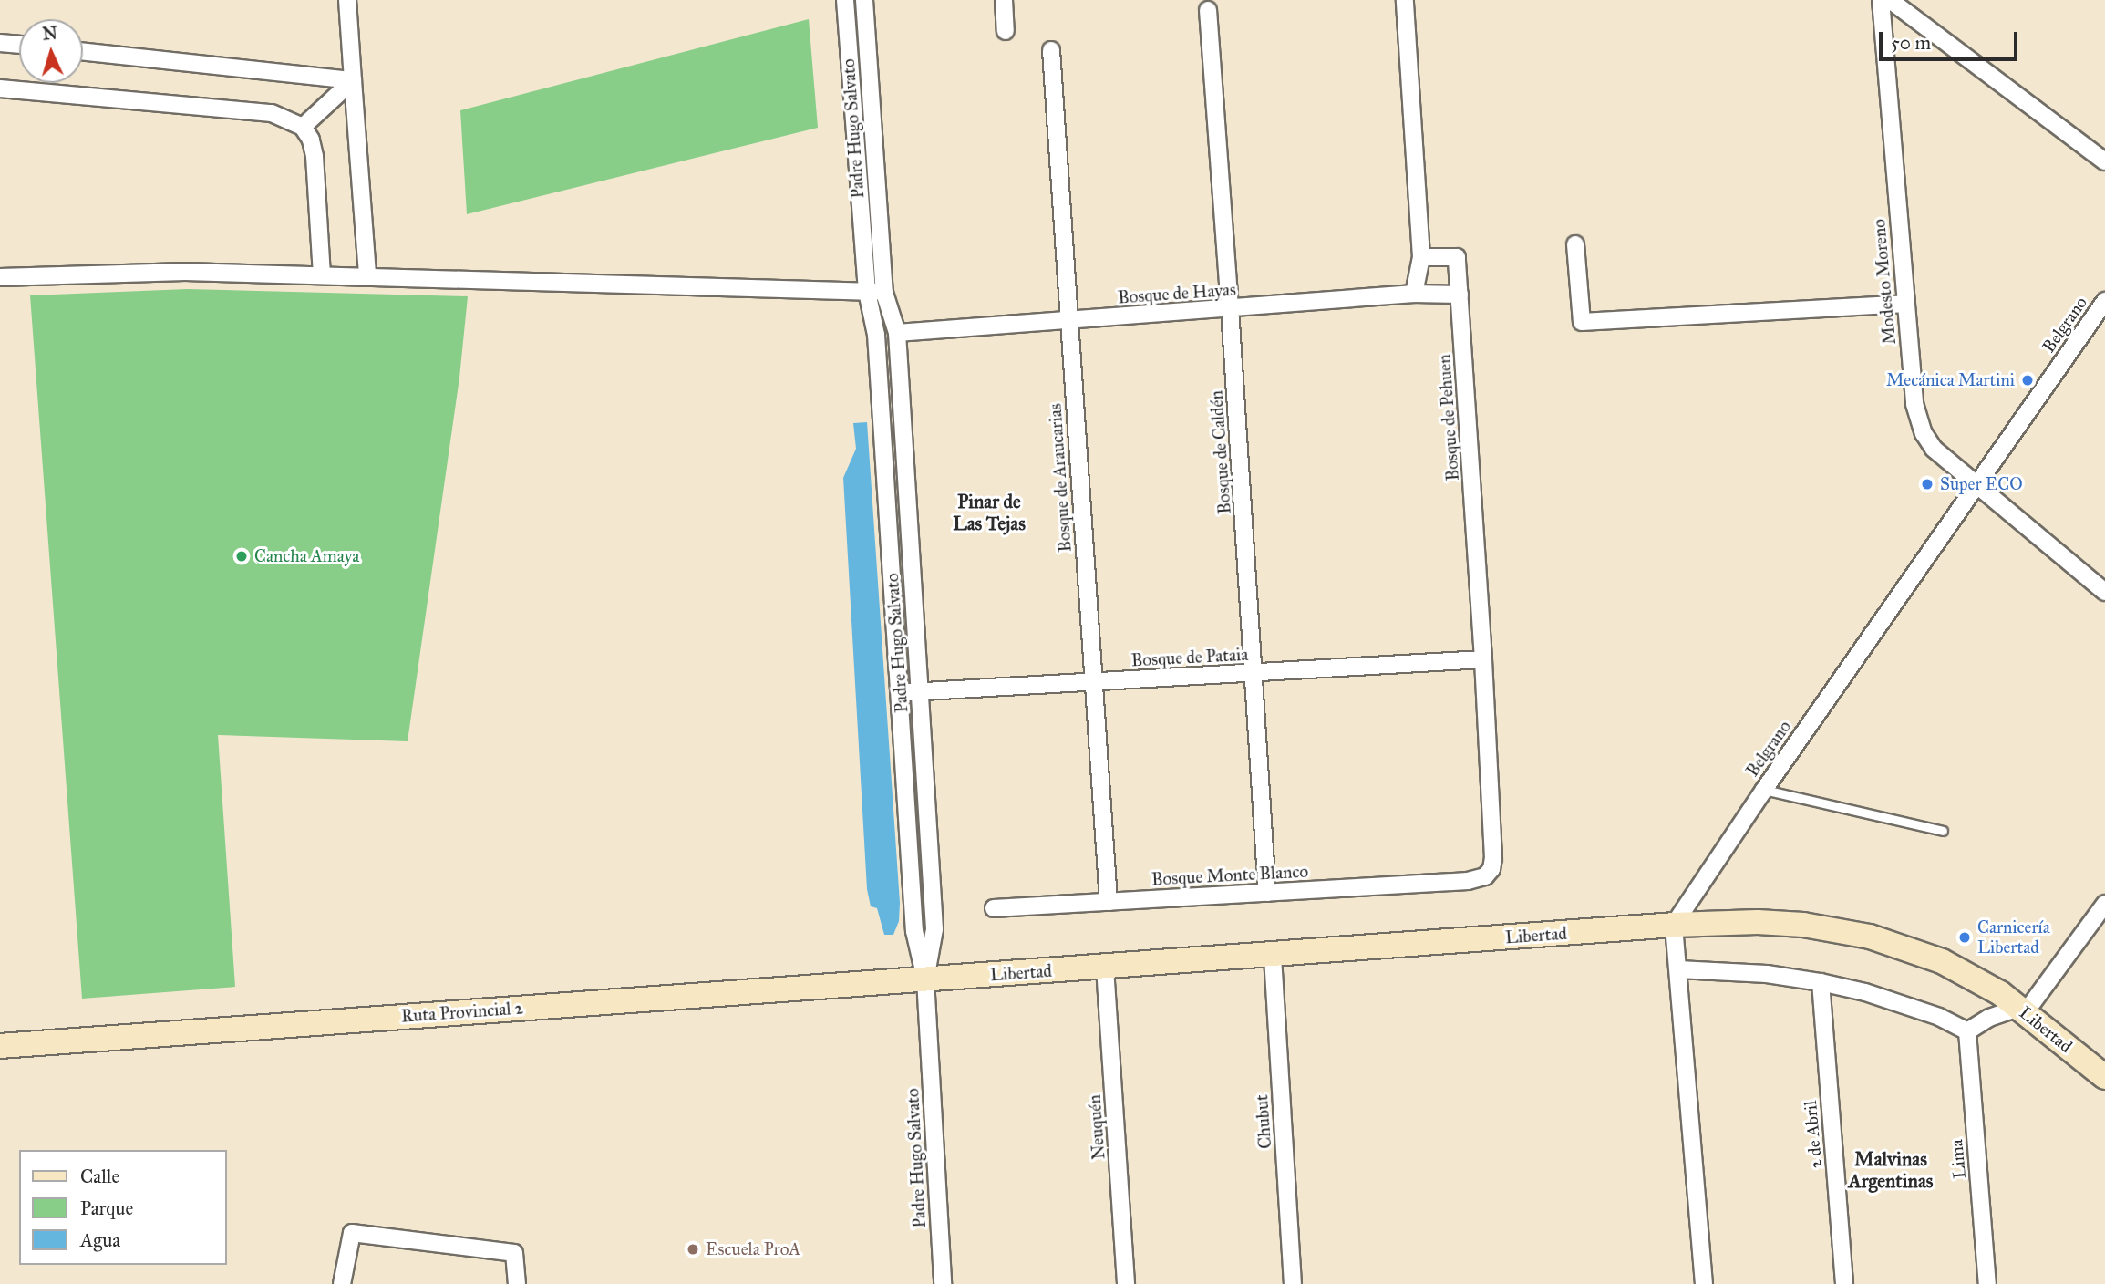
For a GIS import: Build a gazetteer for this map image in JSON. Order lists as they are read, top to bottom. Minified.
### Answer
{"streets":{"main road":["Libertad","Ruta Provincial 2"],"street":["Padre Hugo Salvato","Modesto Moreno","Bosque de Hayas","Belgrano","Bosque de Pehuen","Bosque de Caldén","Bosque de Araucarias","Bosque de Pataia","Bosque Monte Blanco","Chubut","Neuquén","2 de Abril","Lima"]},"crossings":[["Padre Hugo Salvato","Bosque de Hayas"],["Padre Hugo Salvato","Bosque de Pataia"],["Padre Hugo Salvato","Libertad"],["Padre Hugo Salvato","Ruta Provincial 2"],["Modesto Moreno","Belgrano"],["Bosque de Hayas","Bosque de Pehuen"],["Bosque de Hayas","Bosque de Caldén"],["Bosque de Hayas","Bosque de Araucarias"],["Belgrano","Libertad"],["Bosque de Pehuen","Bosque de Pataia"],["Bosque de Pehuen","Bosque Monte Blanco"],["Bosque de Caldén","Bosque de Pataia"],["Bosque de Caldén","Bosque Monte Blanco"],["Bosque de Araucarias","Bosque de Pataia"],["Bosque de Araucarias","Bosque Monte Blanco"],["Libertad","Ruta Provincial 2"],["Libertad","Chubut"],["Libertad","Neuquén"]],"districts":["Pinar de Las Tejas","Malvinas Argentinas"],"places":["Mecánica Martini","Super ECO","Cancha Amaya","Carnicería Libertad","Escuela ProA"],"legend":["Calle","Parque","Agua"],"scale_bar":"50 m","north":"top"}
